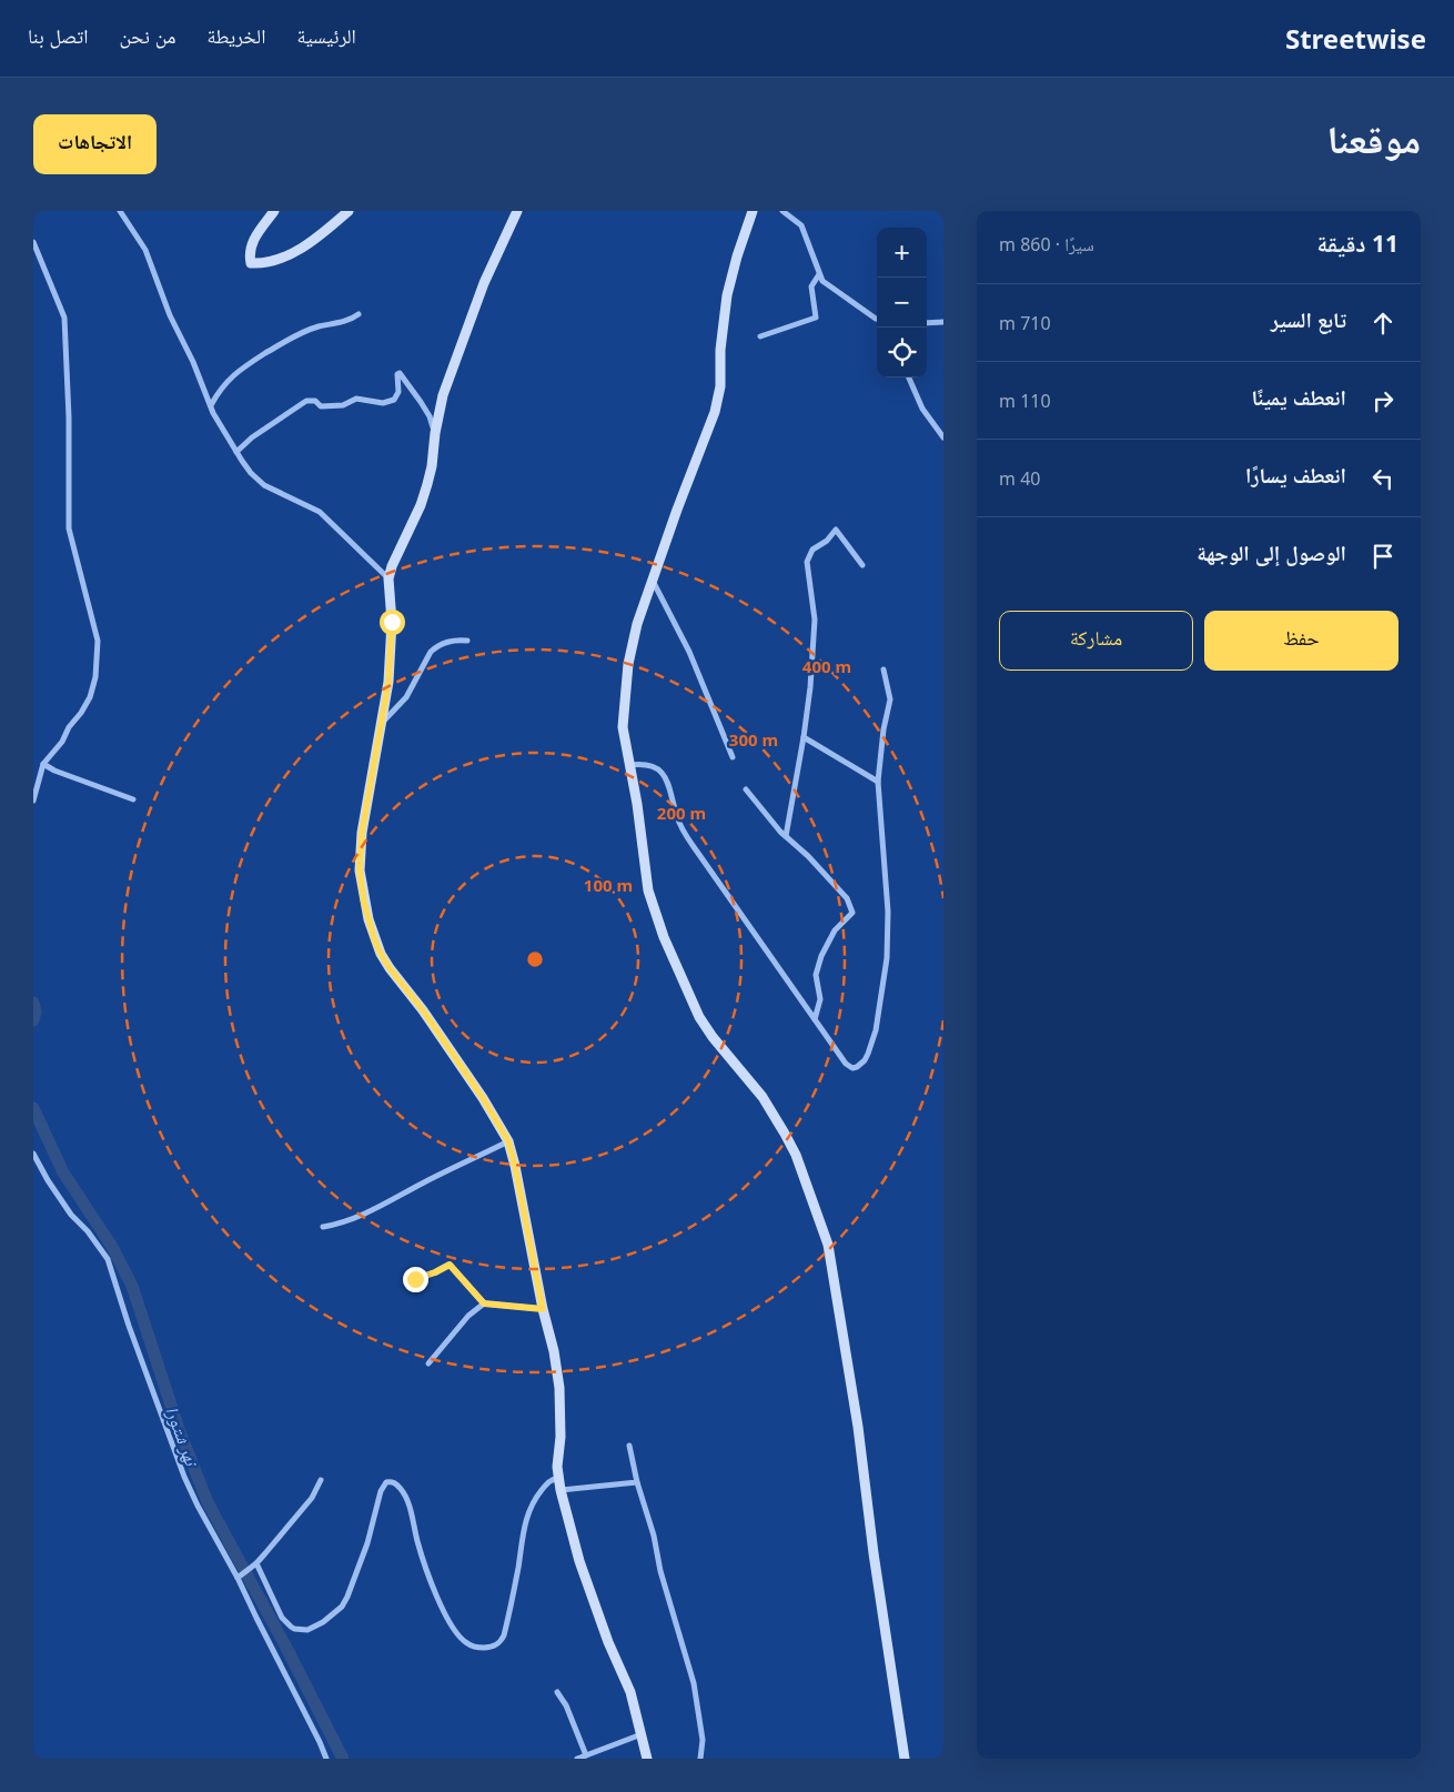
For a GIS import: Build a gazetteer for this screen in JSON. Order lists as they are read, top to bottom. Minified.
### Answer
{"water":["نهر شتورا"],"page":{"header":"Streetwise","nav":["الرئيسية","الخريطة","من نحن","اتصل بنا"],"title":"موقعنا","buttons":["الاتجاهات",["حفظ","مشاركة"]],"heading":["11 دقيقة","سيرًا · 860 m"],"map_buttons":["+","−"],"list":[["تابع السير","710 m"],["انعطف يمينًا","110 m"],["انعطف يسارًا","40 m"],"الوصول إلى الوجهة"]},"rings":["400 m","300 m","200 m","100 m"]}
